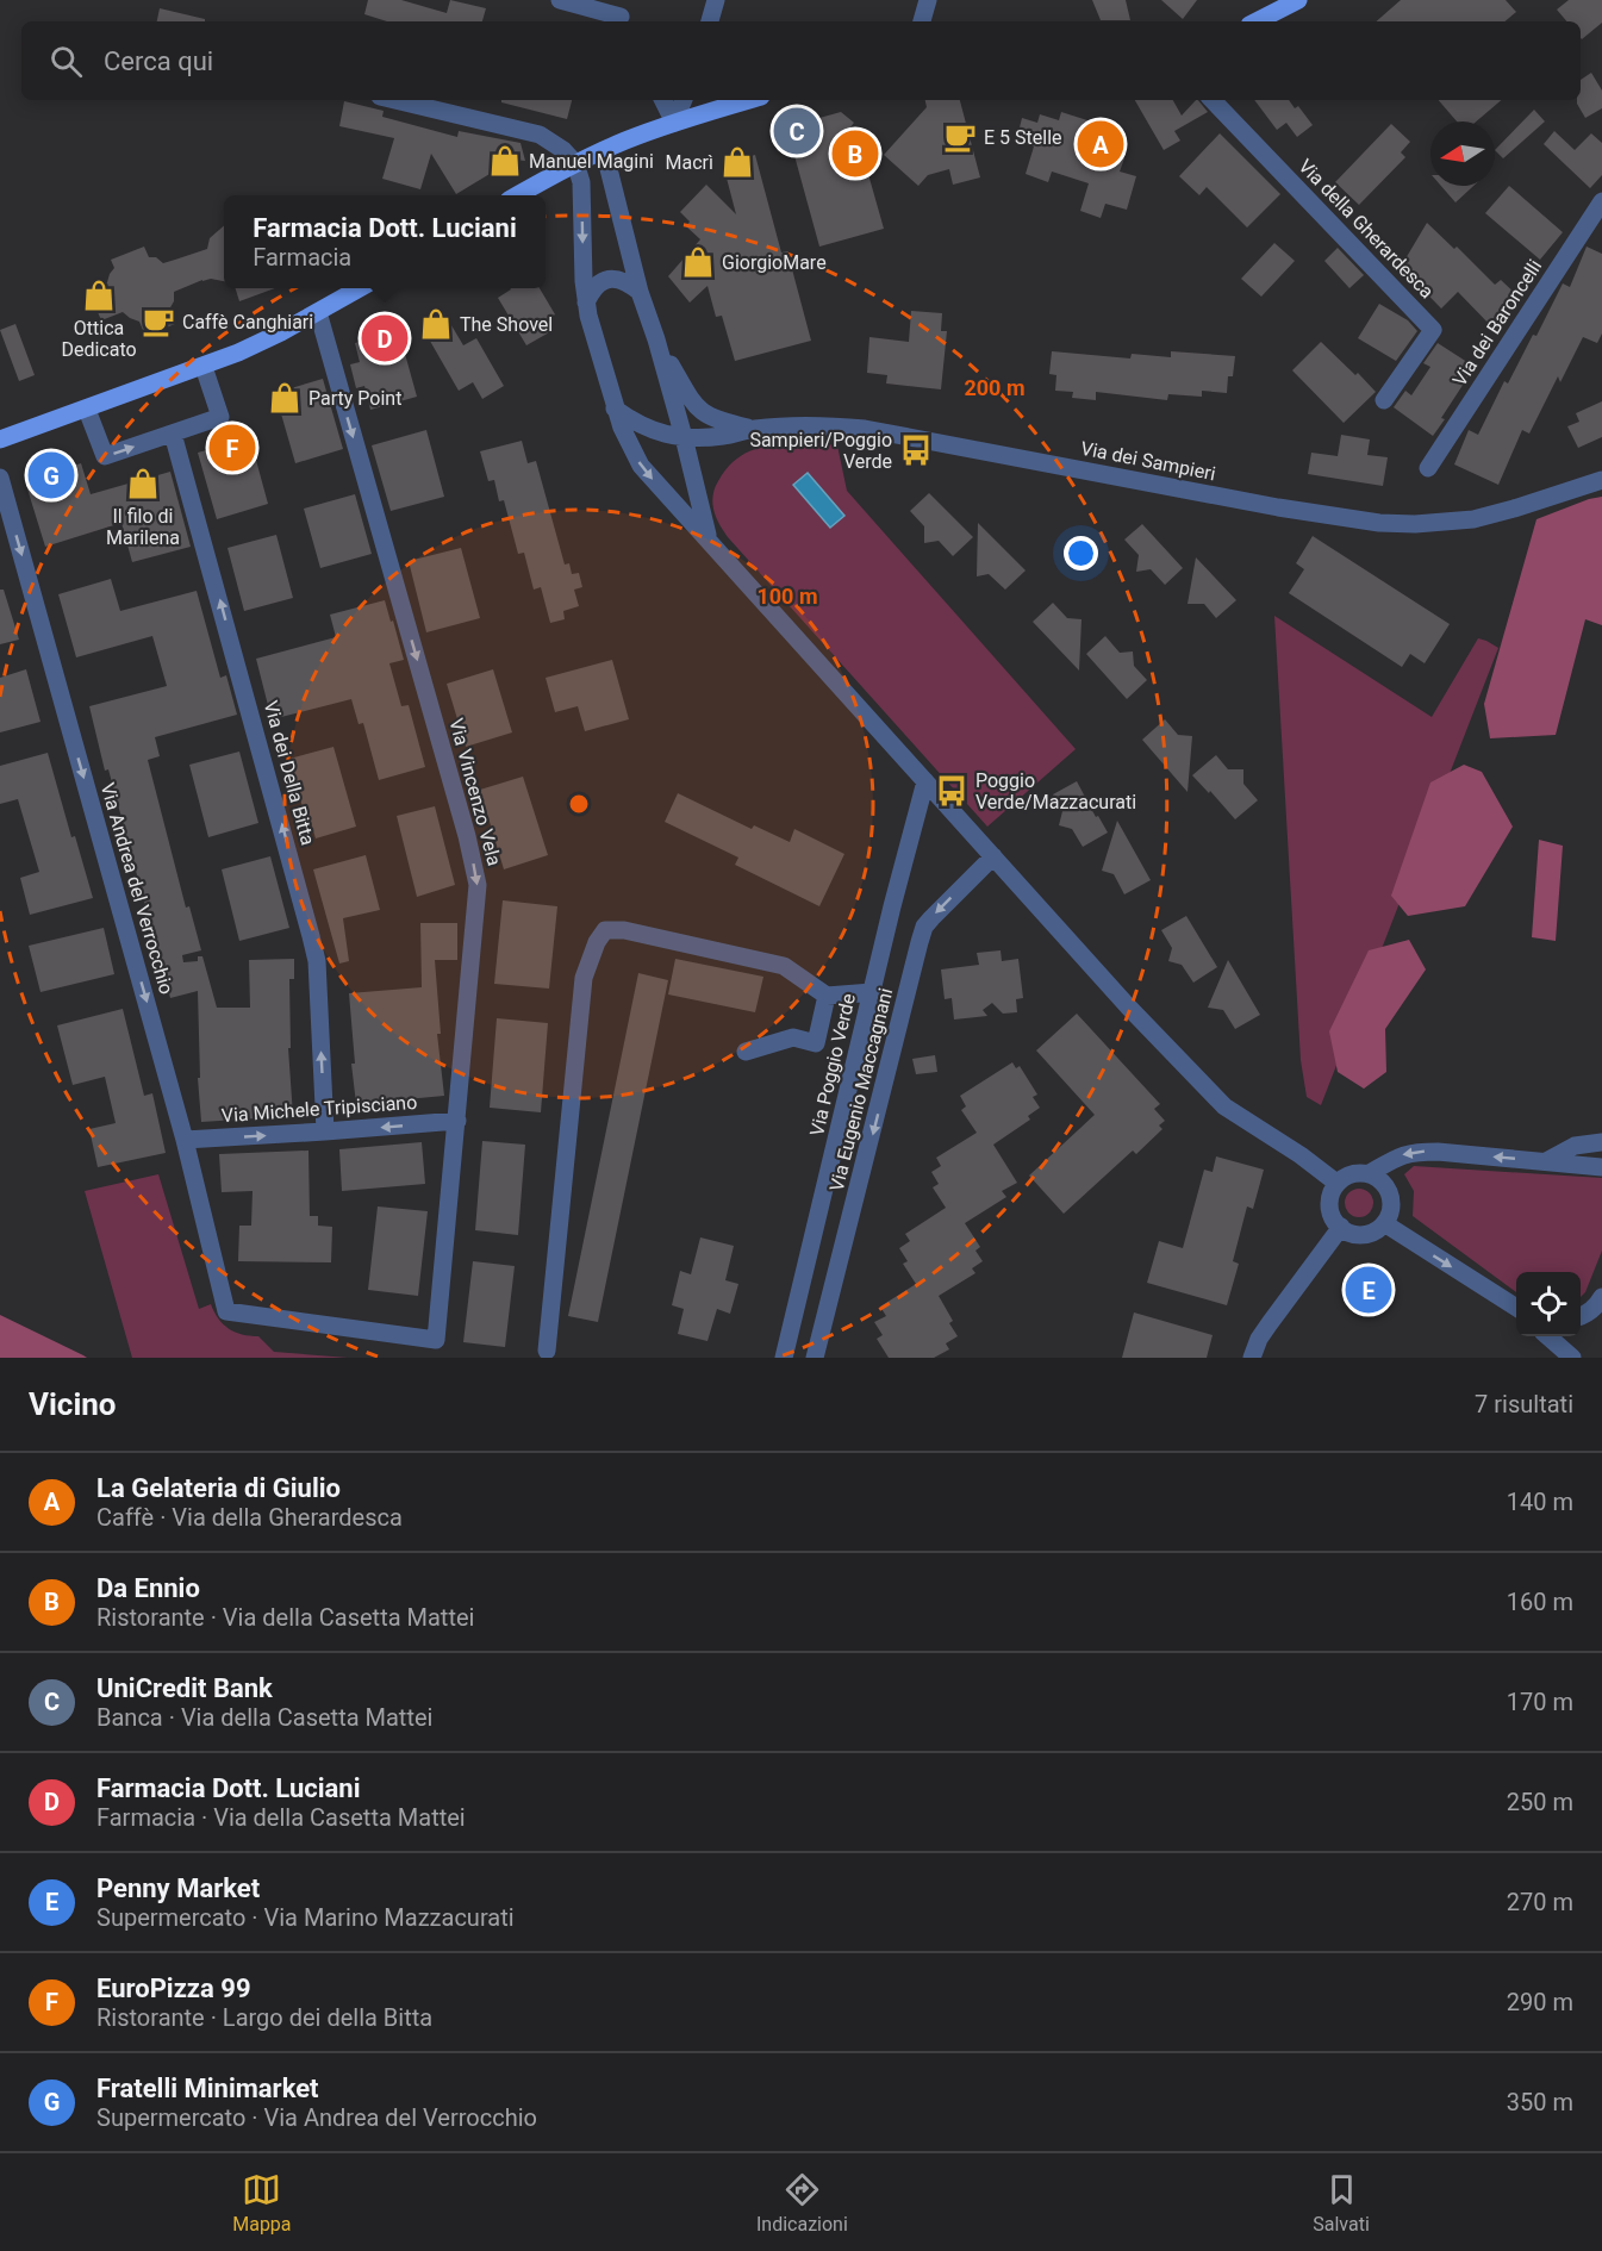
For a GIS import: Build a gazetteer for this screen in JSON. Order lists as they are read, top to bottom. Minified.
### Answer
{"streets":{"street":["Via della Gherardesca","Via dei Baroncelli","Via dei Sampieri","Via dei Della Bitta","Via Vincenzo Vela","Via Andrea del Verrocchio","Via Poggio Verde","Via Eugenio Maccagnani","Via Michele Tripisciano"]},"crossings":[["Via dei Della Bitta","Via Michele Tripisciano"],["Via Vincenzo Vela","Via Andrea del Verrocchio"],["Via Vincenzo Vela","Via Michele Tripisciano"],["Via Andrea del Verrocchio","Via Michele Tripisciano"]],"one_way":["Via dei Della Bitta","Via Vincenzo Vela","Via Andrea del Verrocchio","Via Eugenio Maccagnani"],"places":{"cafe":["E 5 Stelle","Caffè Canghiari"],"shop":["Manuel Magini","Macrì","GiorgioMare","Ottica Dedicato","The Shovel","Party Point","Il filo di Marilena"],"bus stop":["Sampieri/Poggio Verde","Poggio Verde/Mazzacurati"]},"north":"left","page":{"search":"Cerca qui","pins":["C","A","B","D","F","G","E"],"popup":["Farmacia Dott. Luciani","Farmacia"],"heading":["Vicino","7 risultati"],"list":[{"mark":"A","name":"La Gelateria di Giulio","note":"Caffè · Via della Gherardesca","value":"140 m"},{"mark":"B","name":"Da Ennio","note":"Ristorante · Via della Casetta Mattei","value":"160 m"},{"mark":"C","name":"UniCredit Bank","note":"Banca · Via della Casetta Mattei","value":"170 m"},{"mark":"D","name":"Farmacia Dott. Luciani","note":"Farmacia · Via della Casetta Mattei","value":"250 m"},{"mark":"E","name":"Penny Market","note":"Supermercato · Via Marino Mazzacurati","value":"270 m"},{"mark":"F","name":"EuroPizza 99","note":"Ristorante · Largo dei della Bitta","value":"290 m"},{"mark":"G","name":"Fratelli Minimarket","note":"Supermercato · Via Andrea del Verrocchio","value":"350 m"}],"nav":["Mappa","Indicazioni","Salvati"]},"rings":["200 m","100 m"]}
